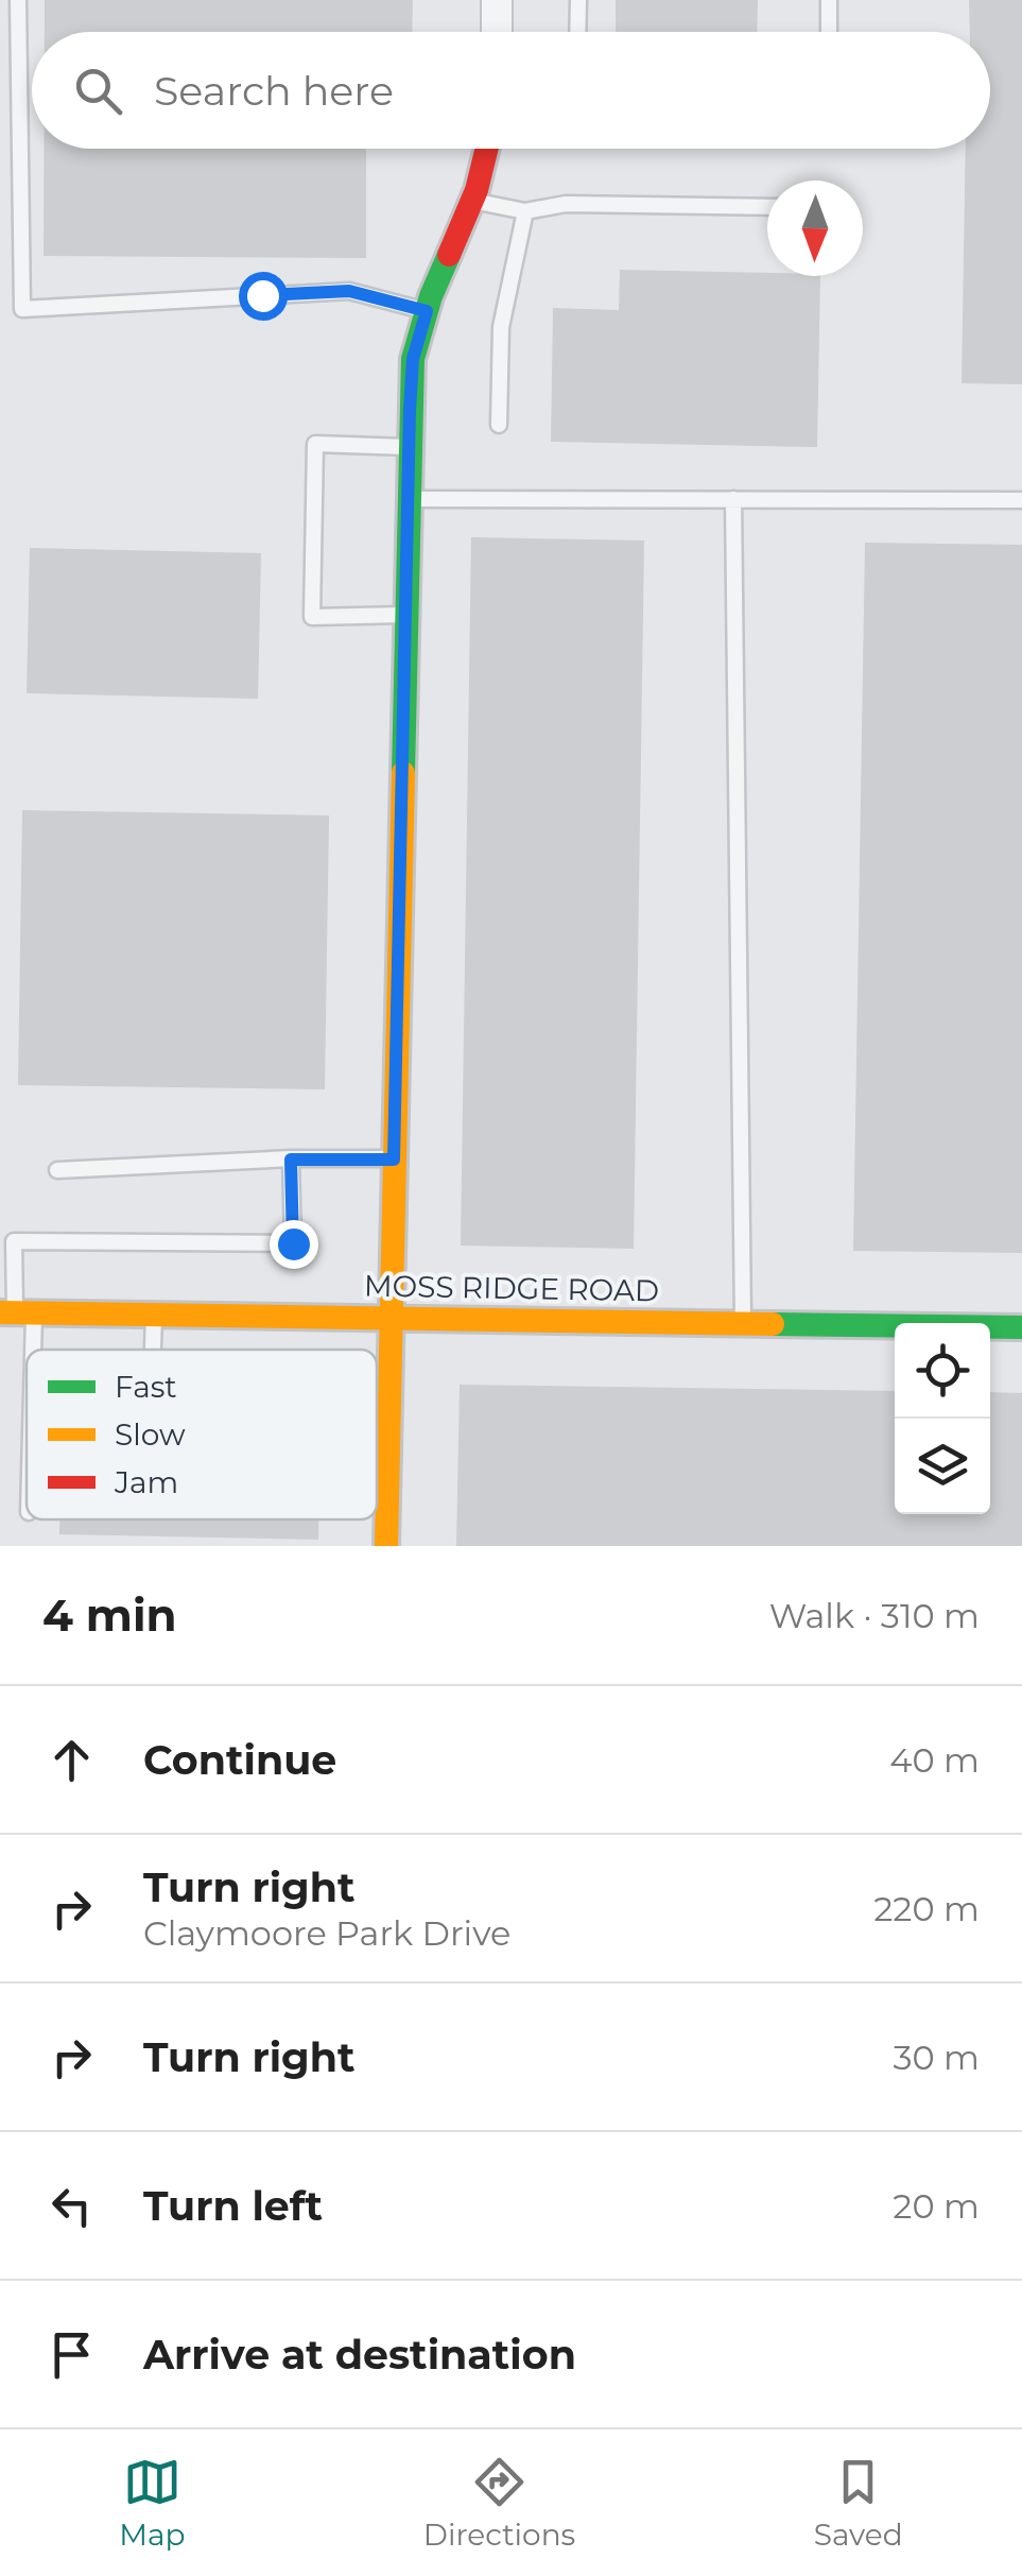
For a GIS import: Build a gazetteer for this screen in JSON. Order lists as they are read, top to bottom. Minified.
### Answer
{"streets":{"street":["MOSS RIDGE ROAD"]},"legend":["Fast","Slow","Jam"],"north":"bottom","page":{"search":"Search here","heading":["4 min","Walk · 310 m"],"list":[["Continue","40 m"],["Turn right","Claymoore Park Drive","220 m"],["Turn right","30 m"],["Turn left","20 m"],"Arrive at destination"],"nav":["Map","Directions","Saved"]}}
